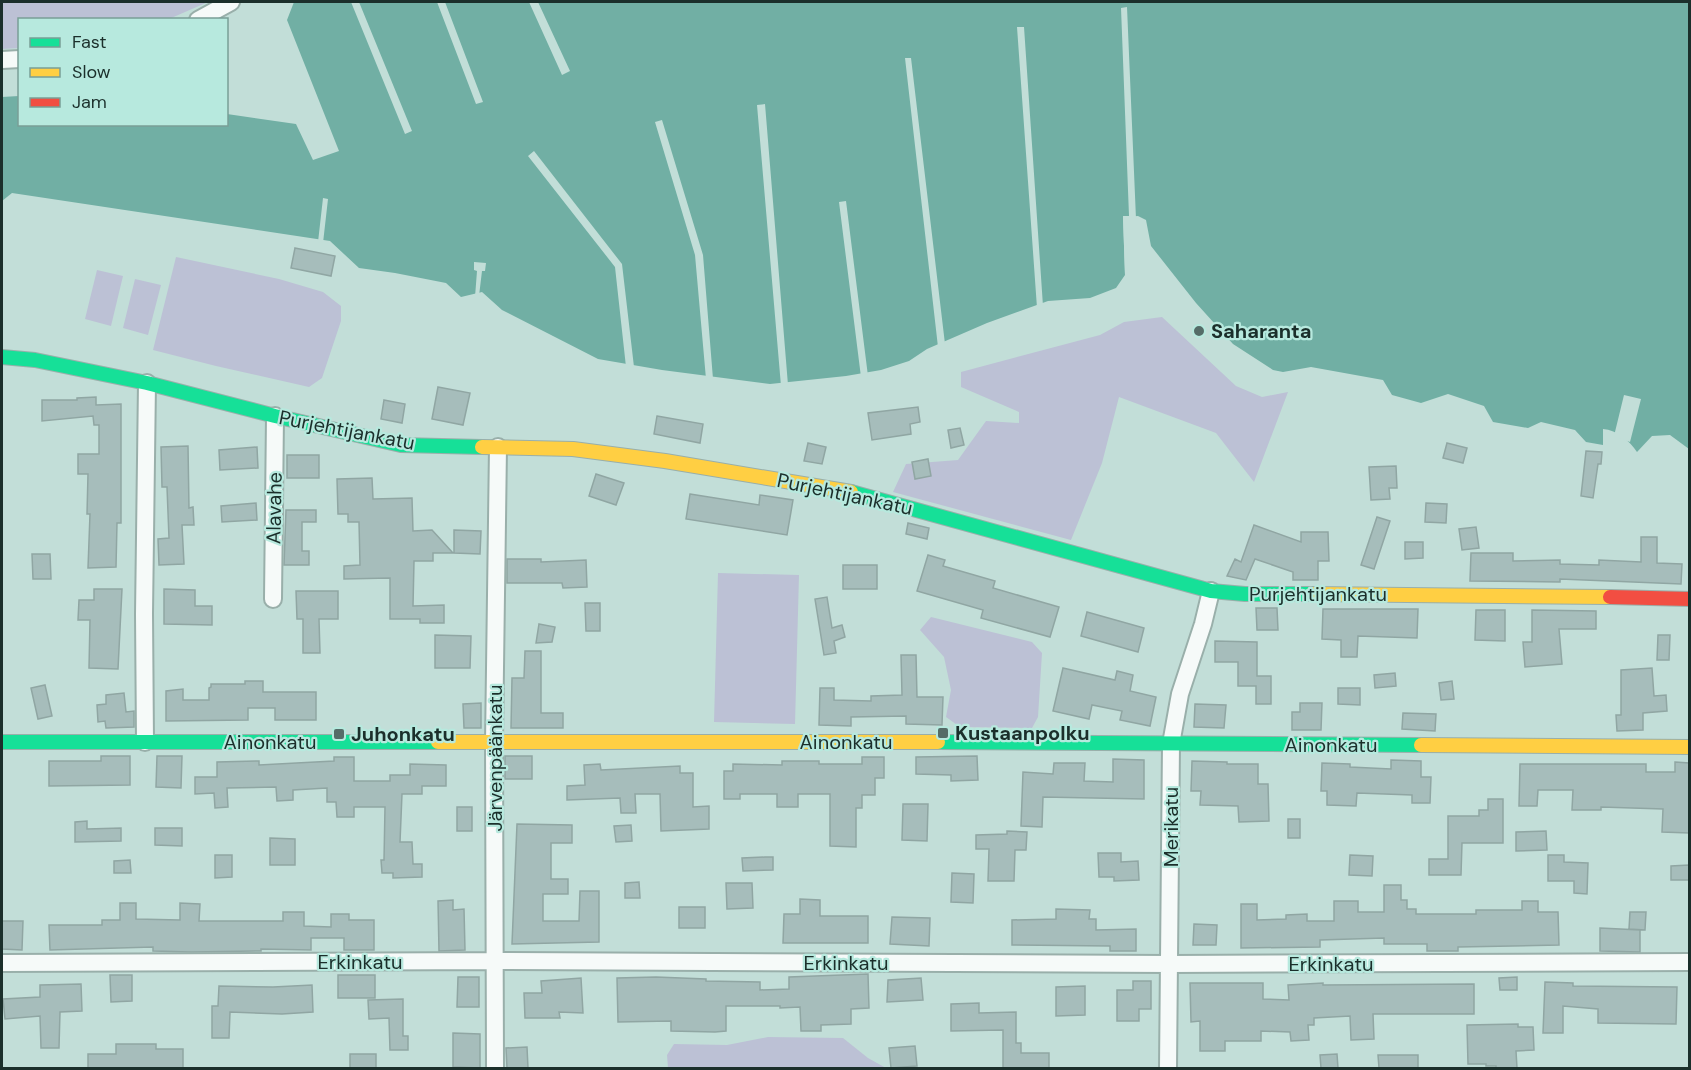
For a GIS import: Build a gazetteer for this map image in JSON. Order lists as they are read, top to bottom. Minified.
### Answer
{"streets":{"street":["Purjehtijankatu","Alavahe","Ainonkatu","Järvenpäänkatu","Merikatu","Erkinkatu"]},"crossings":[["Purjehtijankatu","Alavahe"],["Purjehtijankatu","Järvenpäänkatu"],["Purjehtijankatu","Merikatu"],["Ainonkatu","Järvenpäänkatu"],["Ainonkatu","Merikatu"],["Järvenpäänkatu","Erkinkatu"],["Merikatu","Erkinkatu"]],"places":{"other":["Saharanta"],"transit":["Kustaanpolku","Juhonkatu"]},"legend":["Fast","Slow","Jam"]}
